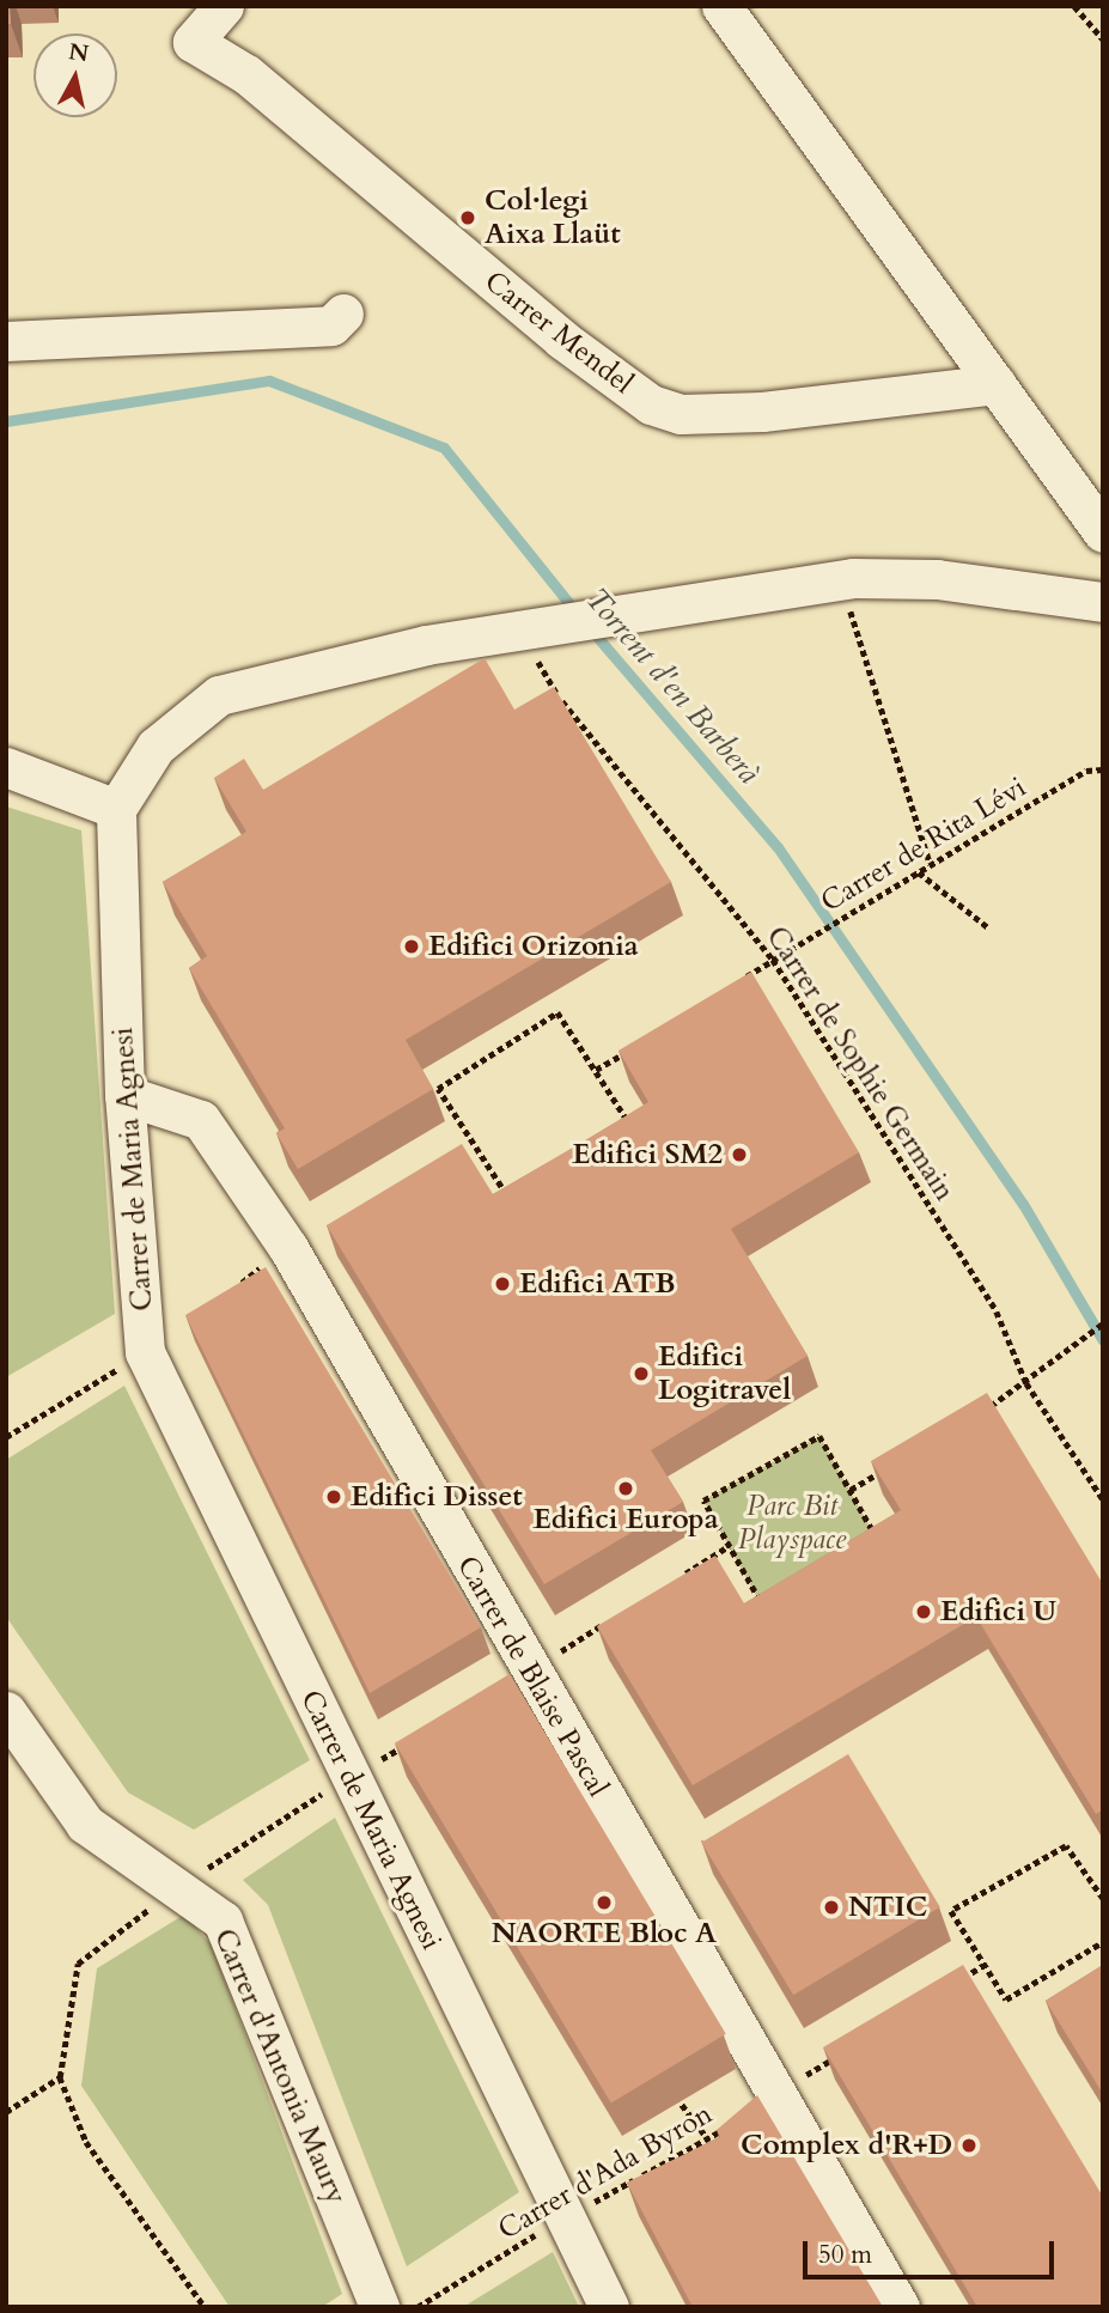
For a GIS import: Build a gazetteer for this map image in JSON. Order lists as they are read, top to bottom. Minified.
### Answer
{"streets":{"street":["Carrer Mendel","Carrer de Maria Agnesi","Carrer de Blaise Pascal","Carrer d'Antonia Maury"],"path":["Carrer de Rita Lévi","Carrer de Sophie Germain","Carrer d'Ada Byron"]},"crossings":[["Carrer de Rita Lévi","Carrer de Sophie Germain"],["Carrer de Maria Agnesi","Carrer de Blaise Pascal"],["Carrer de Maria Agnesi","Carrer d'Ada Byron"],["Carrer de Blaise Pascal","Carrer d'Ada Byron"]],"water":["Torrent d'en Barberà"],"parks":["Parc Bit Playspace"],"places":["Col·legi Aixa Llaüt","Edifici Orizonia","Edifici SM2","Edifici ATB","Edifici Logitravel","Edifici Europa","Edifici Disset","Edifici U","NAORTE Bloc A","NTIC","Complex d'R+D"],"scale_bar":"50 m","north":"top"}
